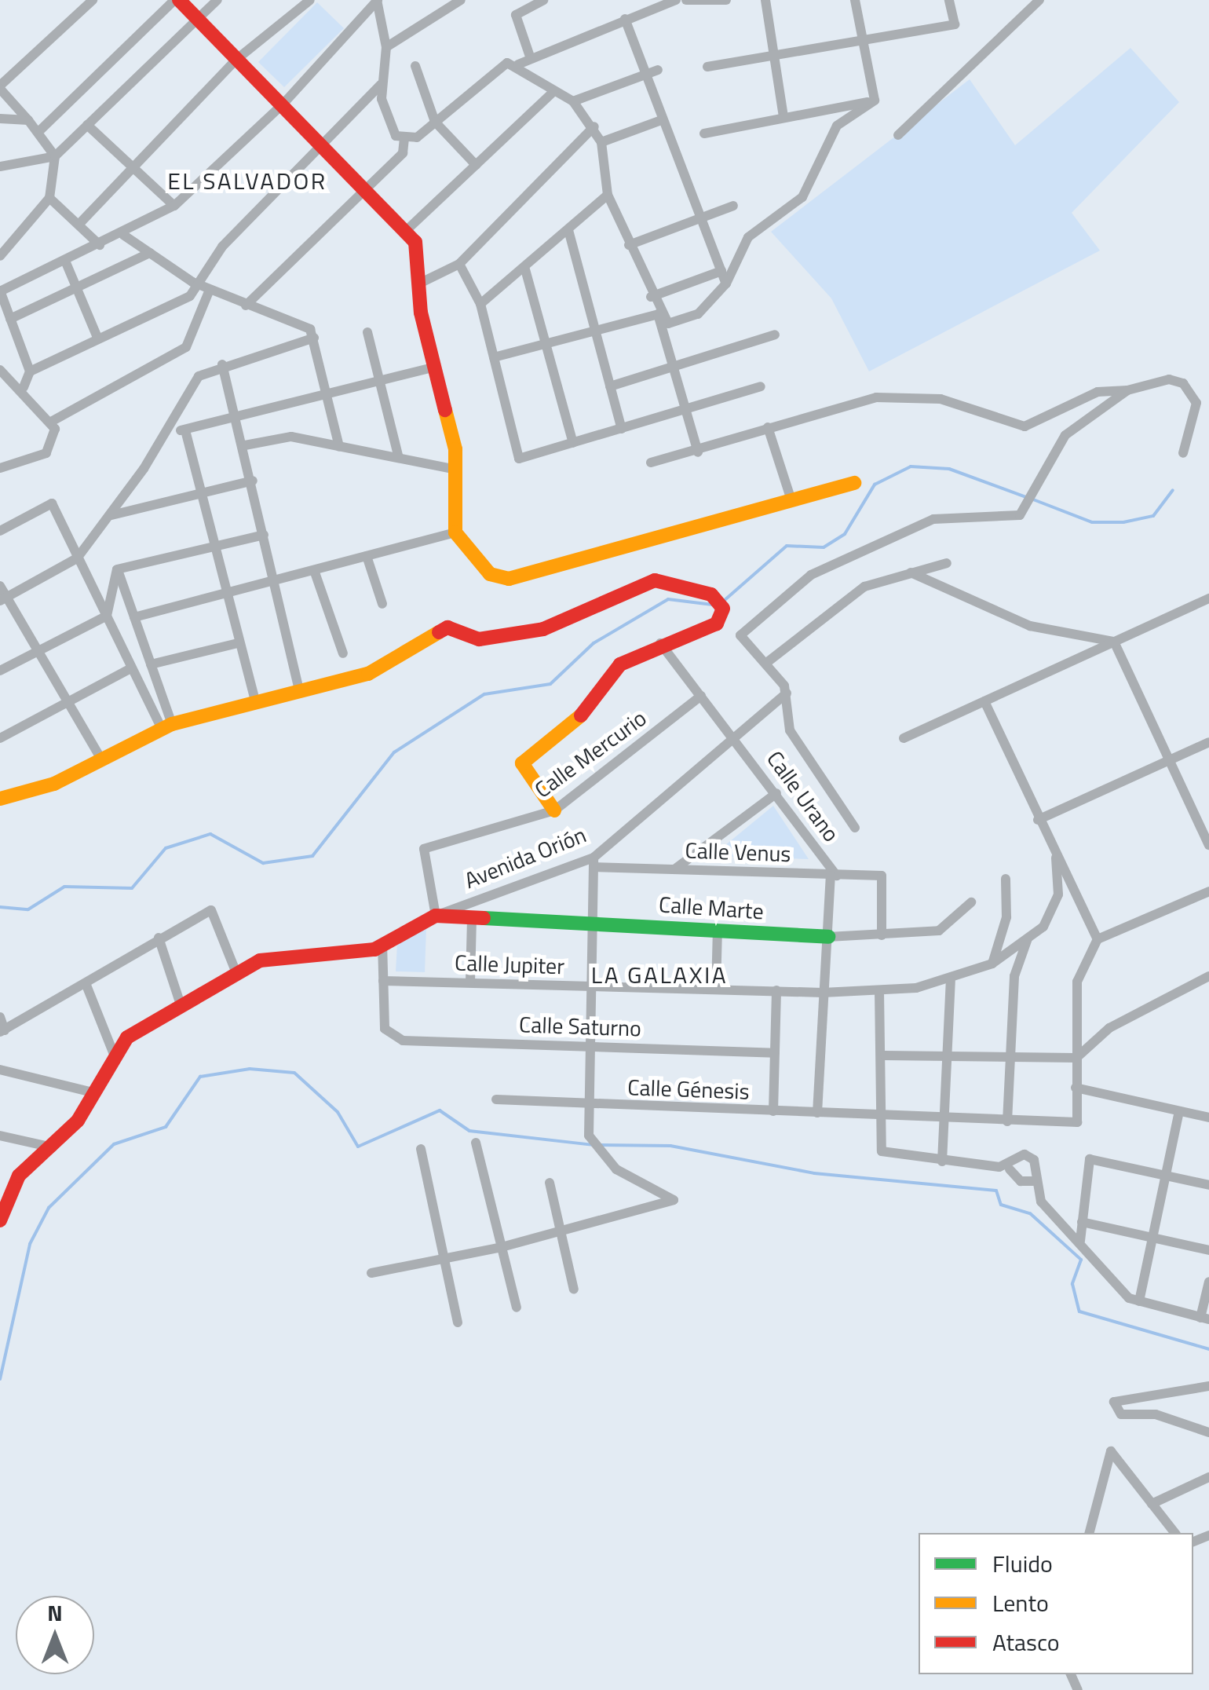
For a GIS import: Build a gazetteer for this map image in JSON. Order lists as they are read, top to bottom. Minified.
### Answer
{"streets":{"street":["Calle Mercurio","Calle Urano","Calle Venus","Avenida Orión","Calle Marte","Calle Jupiter","Calle Saturno","Calle Génesis"]},"crossings":[["Calle Mercurio","Calle Urano"],["Calle Mercurio","Avenida Orión"],["Calle Mercurio","Calle Marte"],["Calle Urano","Calle Venus"],["Calle Urano","Avenida Orión"],["Calle Urano","Calle Marte"],["Calle Urano","Calle Jupiter"],["Calle Urano","Calle Génesis"],["Calle Venus","Avenida Orión"],["Calle Venus","Calle Marte"],["Avenida Orión","Calle Marte"],["Calle Jupiter","Calle Saturno"]],"districts":["EL SALVADOR","LA GALAXIA"],"legend":["Fluido","Lento","Atasco"],"north":"top"}
